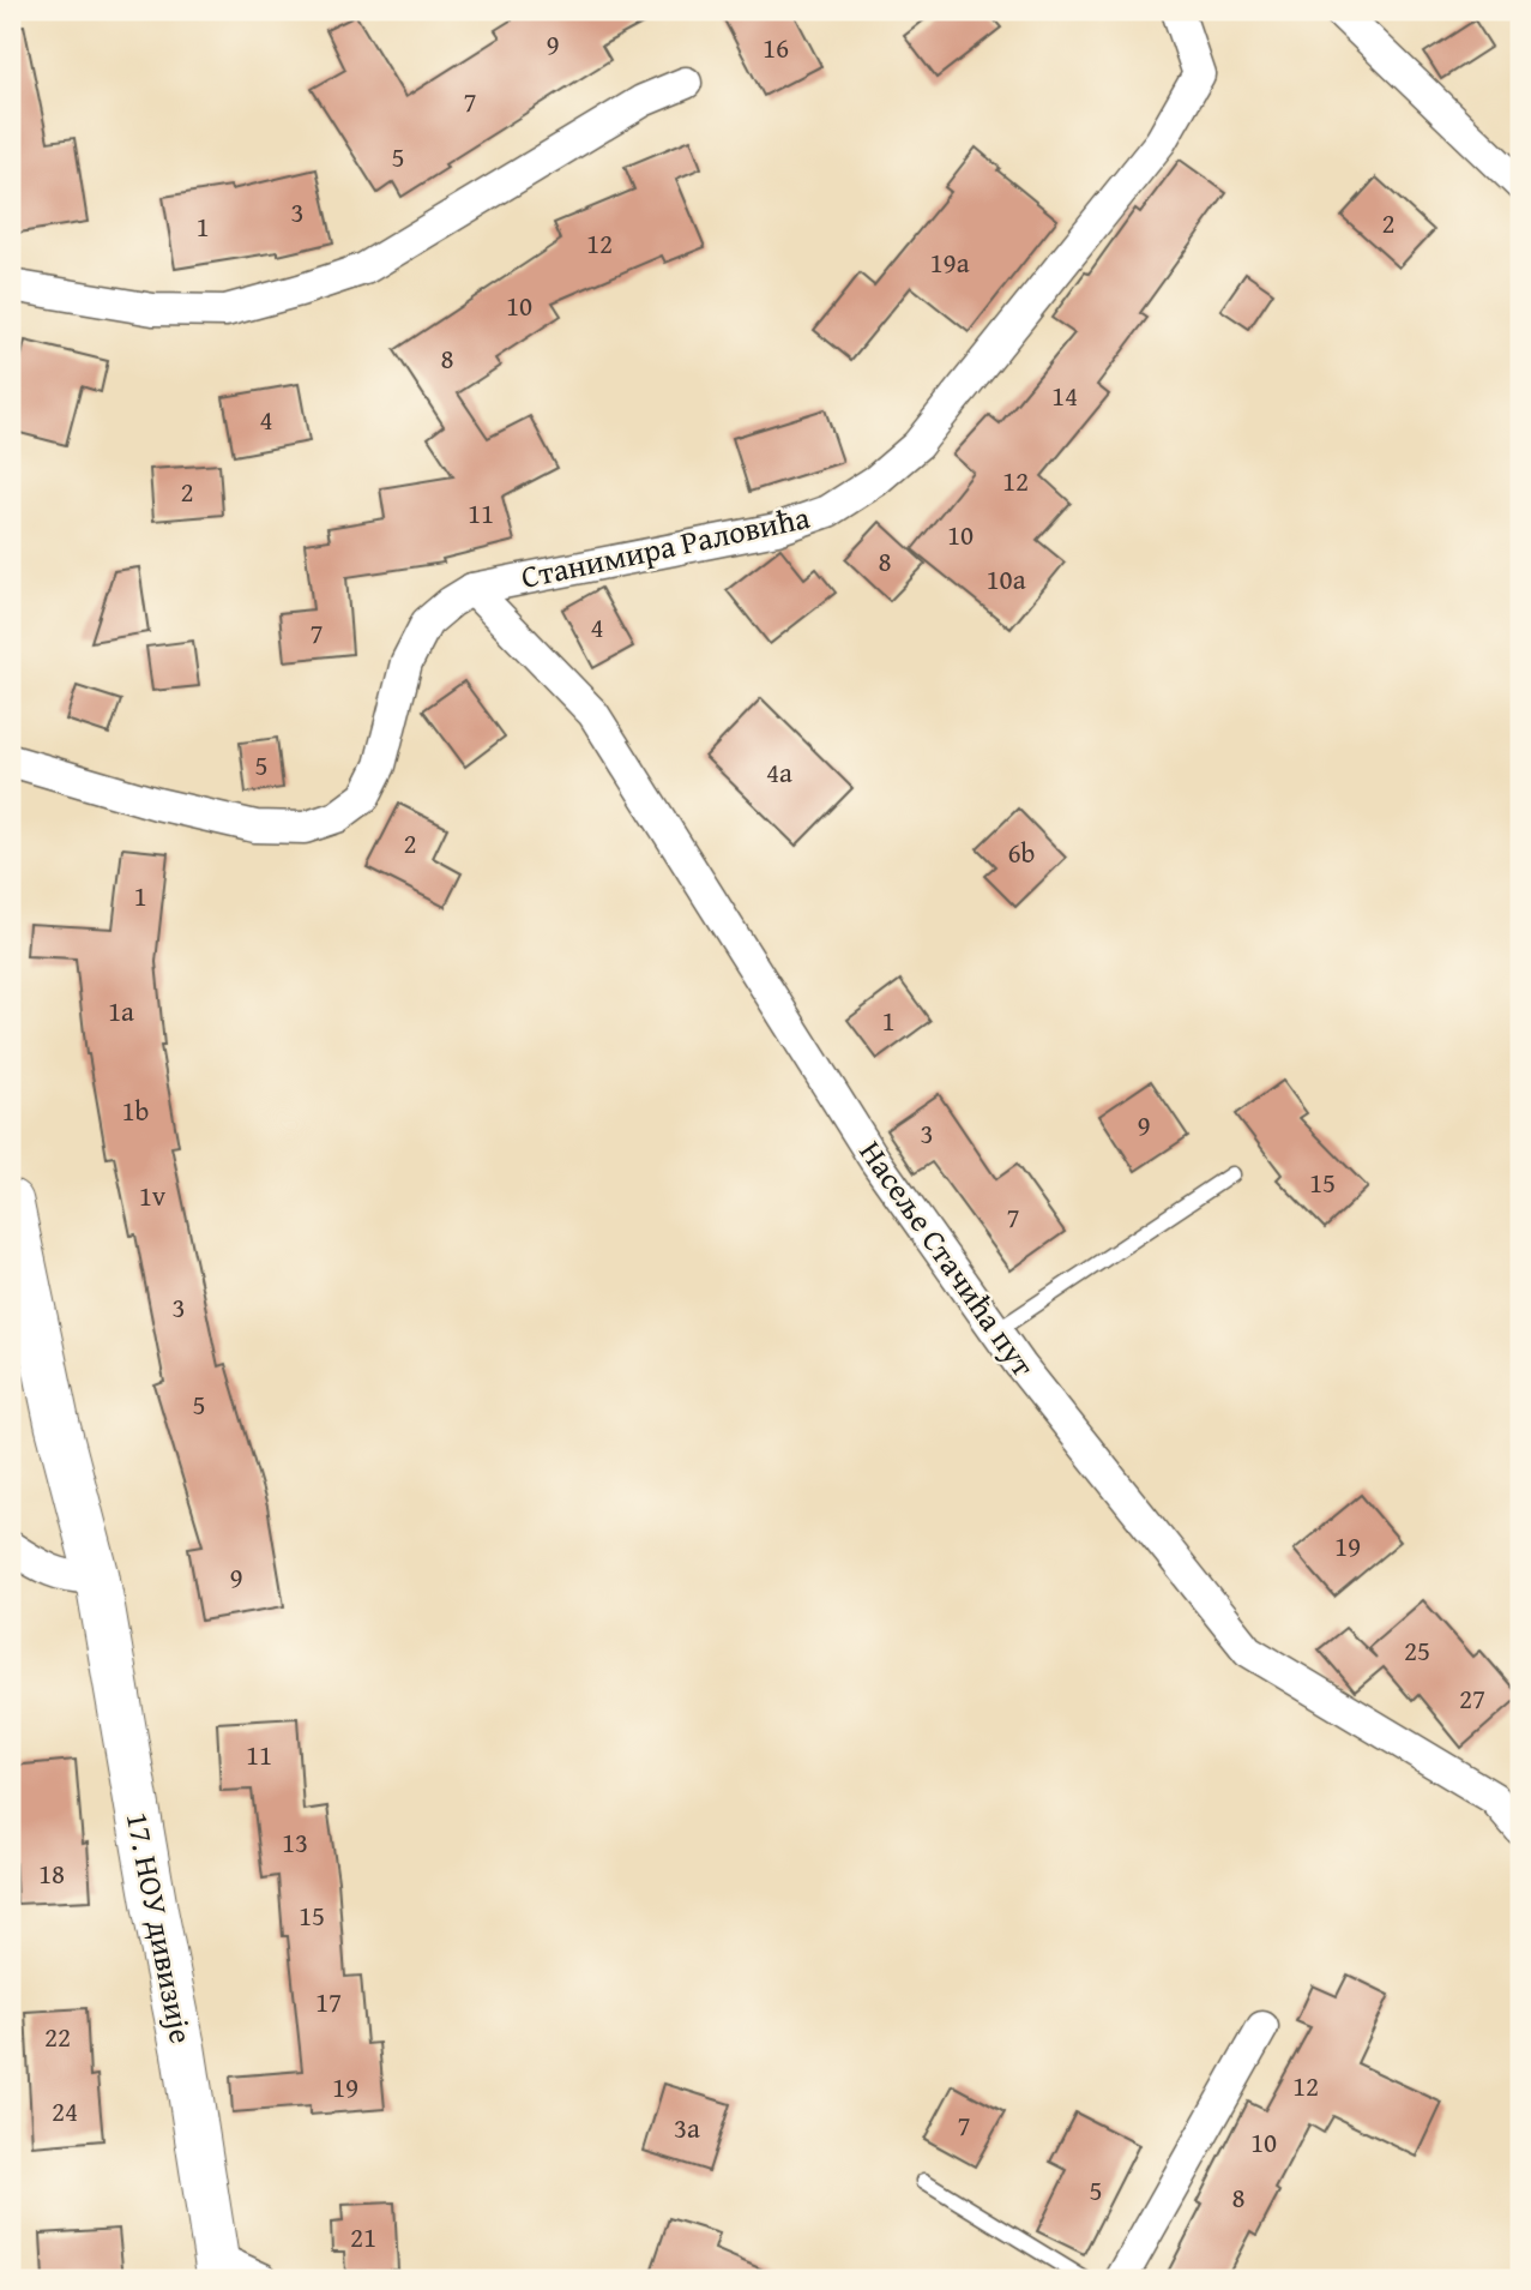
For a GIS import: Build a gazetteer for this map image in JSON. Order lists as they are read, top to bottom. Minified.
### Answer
{"streets":{"street":["Станимира Раловића","Насеље Стачића пут","17. НОУ дивизије"]},"crossings":[["Станимира Раловића","Насеље Стачића пут"]],"house_numbers":["9","16","7","5","3","2","1","12","19a","10","8","14","4","12","2","11","10","8","10a","4","7","5","4a","2","6b","1","1a","1","1b","9","3","15","1v","7","3","5","19","9","25","27","11","13","18","15","17","22","12","19","24","7","3a","10","5","8","21"]}
